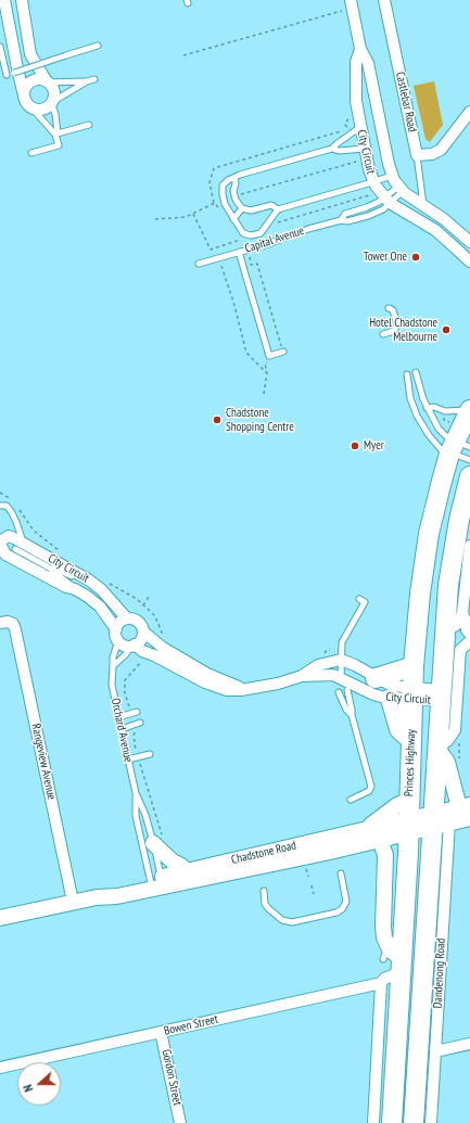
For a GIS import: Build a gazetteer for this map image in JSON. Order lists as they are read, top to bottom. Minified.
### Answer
{"streets":{"highway":["Princes Highway"],"street":["Castlebar Road","City Circuit","Rangeview Avenue","Chadstone Road","Dandenong Road","Bowen Street","Gordon Street"],"lane":["Capital Avenue","Orchard Avenue"]},"crossings":[["Castlebar Road","City Circuit"],["City Circuit","Capital Avenue"],["City Circuit","Orchard Avenue"],["City Circuit","Princes Highway"],["Orchard Avenue","Chadstone Road"],["Rangeview Avenue","Chadstone Road"],["Princes Highway","Chadstone Road"],["Chadstone Road","Dandenong Road"],["Bowen Street","Gordon Street"]],"places":["Tower One","Hotel Chadstone Melbourne","Chadstone Shopping Centre","Myer"],"north":"left"}
